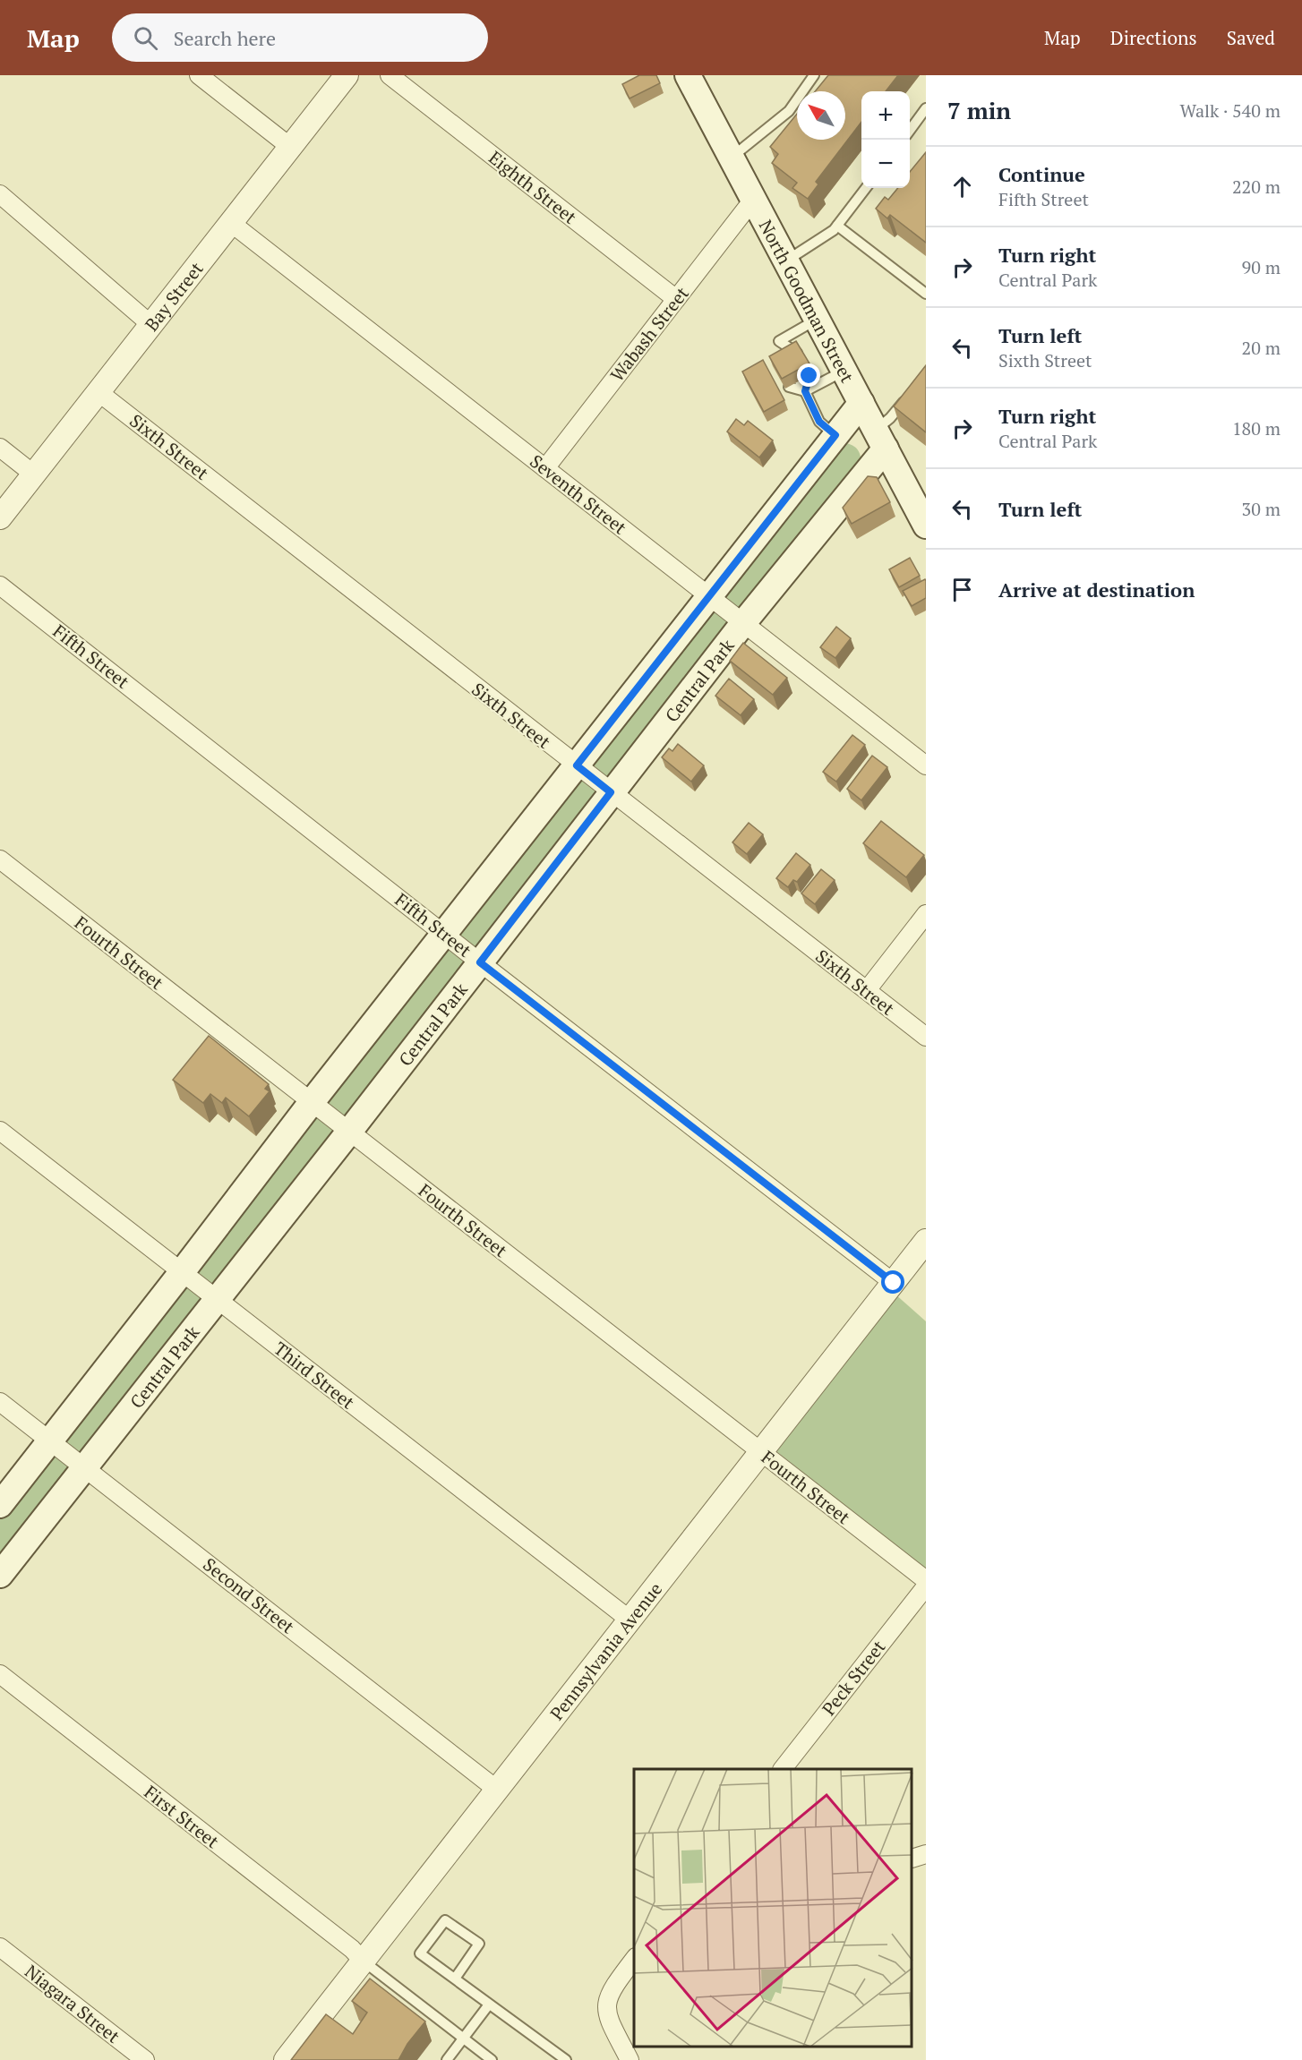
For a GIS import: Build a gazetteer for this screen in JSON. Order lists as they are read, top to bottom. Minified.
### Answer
{"streets":{"main road":["North Goodman Street","Central Park"],"street":["Eighth Street","Bay Street","Wabash Street","Sixth Street","Seventh Street","Fifth Street","Fourth Street","Third Street","Second Street","Pennsylvania Avenue","Peck Street","First Street","Niagara Street"]},"crossings":[["Eighth Street","Wabash Street"],["Bay Street","Sixth Street"],["Bay Street","Seventh Street"],["North Goodman Street","Wabash Street"],["North Goodman Street","Central Park"],["Wabash Street","Seventh Street"],["Sixth Street","Central Park"],["Seventh Street","Central Park"],["Fifth Street","Central Park"],["Fifth Street","Pennsylvania Avenue"],["Central Park","Fourth Street"],["Central Park","Third Street"],["Central Park","Second Street"],["Fourth Street","Pennsylvania Avenue"],["Third Street","Pennsylvania Avenue"],["Second Street","Pennsylvania Avenue"],["Pennsylvania Avenue","First Street"]],"north":"top left","page":{"header":"Map","search":"Search here","nav":["Map","Directions","Saved"],"heading":["7 min","Walk · 540 m"],"map_buttons":["+","−"],"list":[["Continue","Fifth Street","220 m"],["Turn right","Central Park","90 m"],["Turn left","Sixth Street","20 m"],["Turn right","Central Park","180 m"],["Turn left","30 m"],"Arrive at destination"]}}
